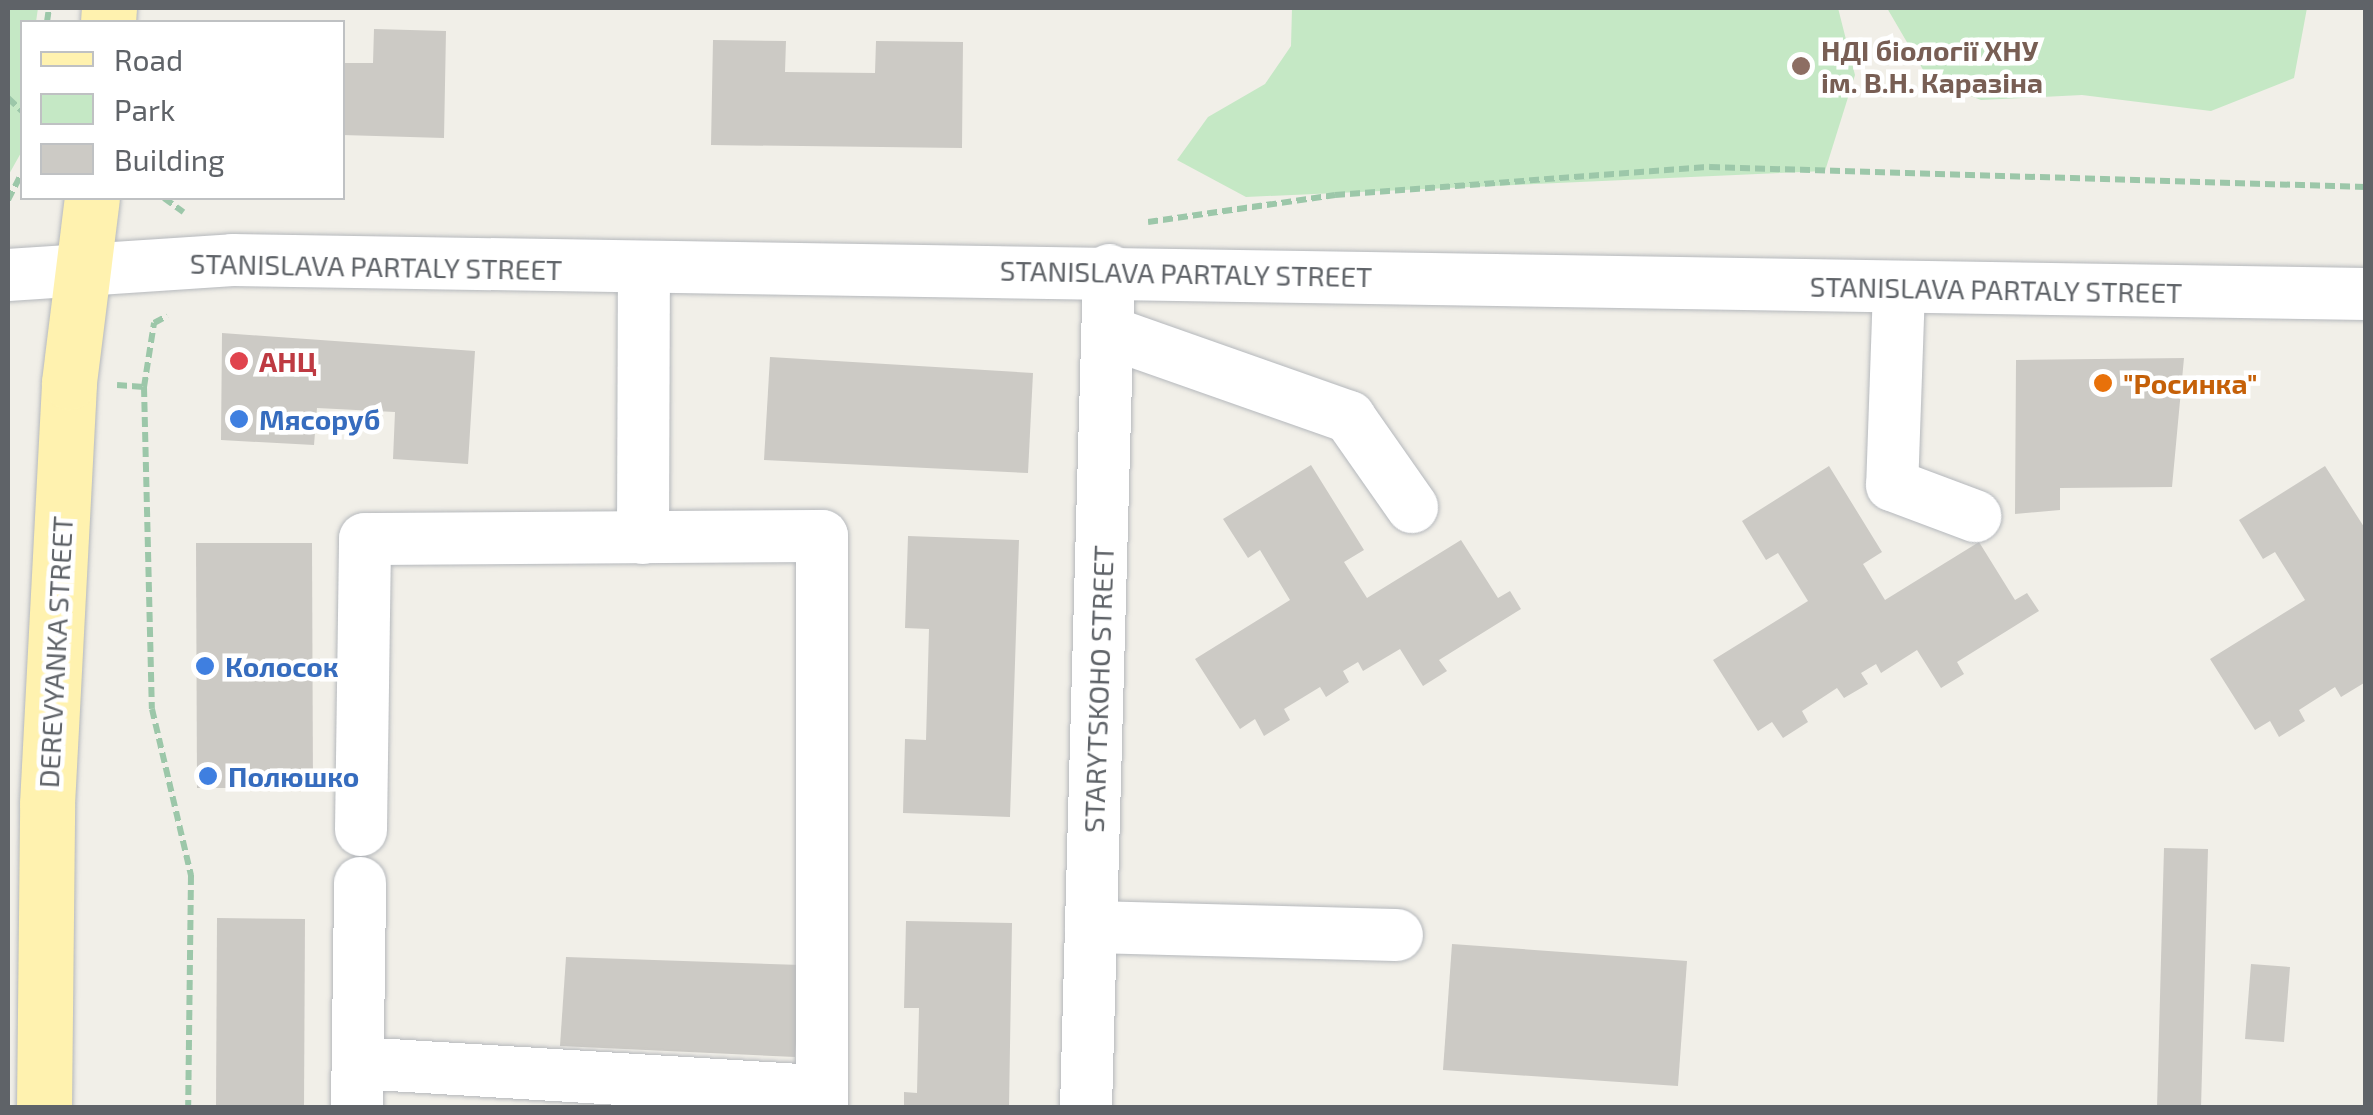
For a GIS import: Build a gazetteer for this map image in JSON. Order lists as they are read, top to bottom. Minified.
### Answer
{"streets":{"main road":["DEREVYANKA STREET"],"street":["STANISLAVA PARTALY STREET","STARYTSKOHO STREET"]},"crossings":[["STANISLAVA PARTALY STREET","DEREVYANKA STREET"],["STANISLAVA PARTALY STREET","STARYTSKOHO STREET"]],"places":["НДІ біології ХНУ ім. В.Н. Каразіна","АНЦ","\"Росинка\"","Мясоруб","Колосок","Полюшко"],"legend":["Road","Park","Building"]}
